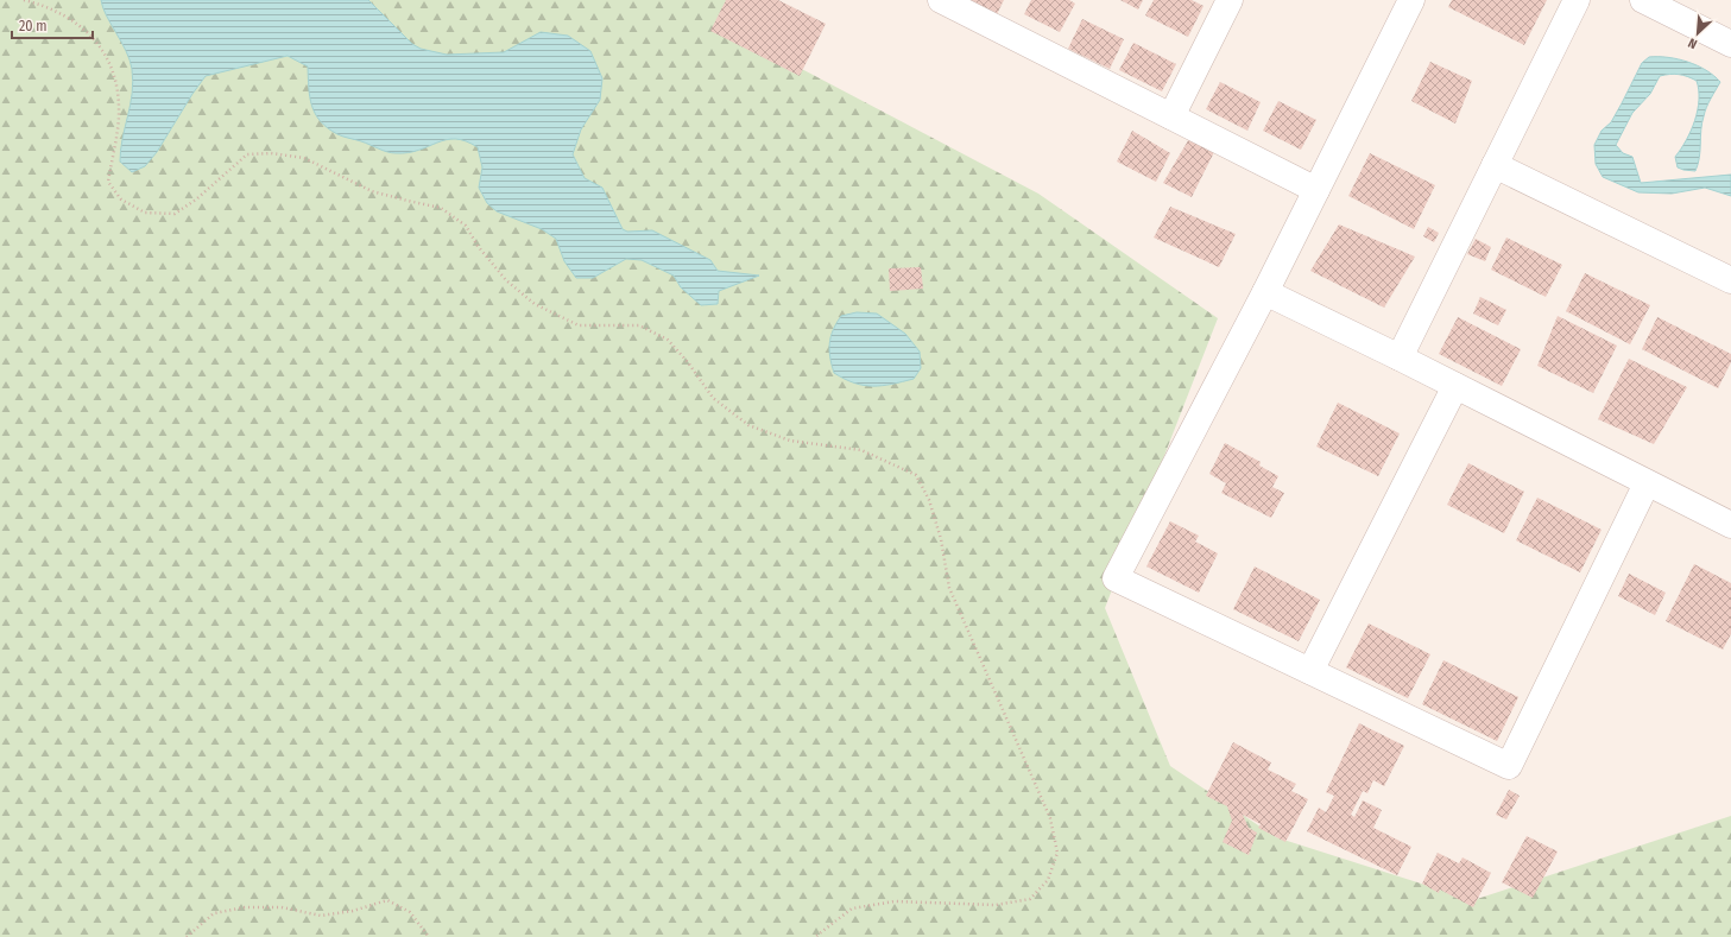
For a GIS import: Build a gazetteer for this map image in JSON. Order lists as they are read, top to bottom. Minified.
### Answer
{"scale_bar":"20 m","north":"bottom left"}
